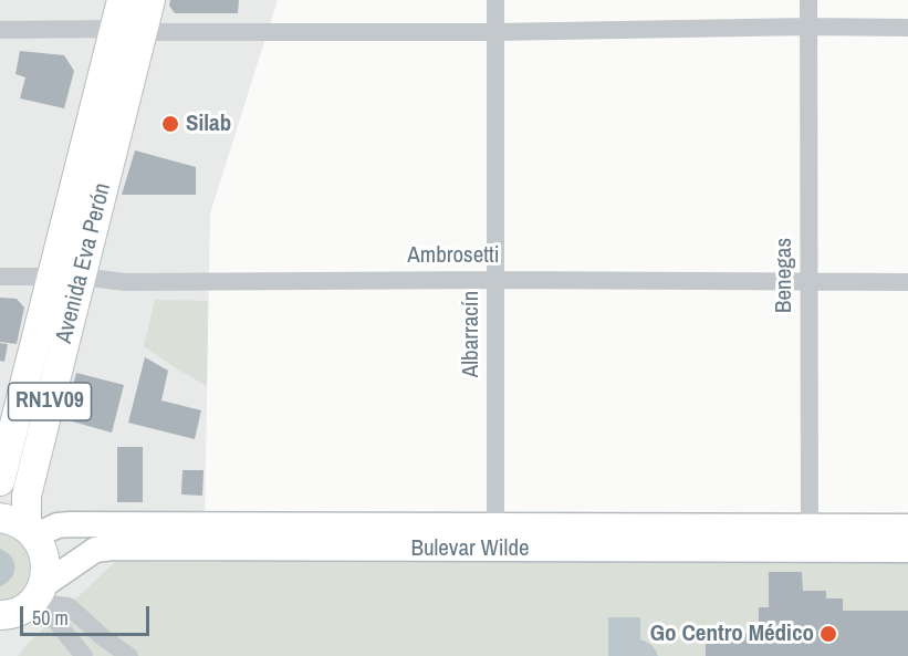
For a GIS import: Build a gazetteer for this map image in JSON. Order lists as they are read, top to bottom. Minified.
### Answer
{"streets":{"main road":["Avenida Eva Perón","RN1V09","Bulevar Wilde"],"street":["Ambrosetti","Benegas","Albarracín"]},"crossings":[["Ambrosetti","Avenida Eva Perón"],["Ambrosetti","Benegas"],["Ambrosetti","Albarracín"],["Avenida Eva Perón","RN1V09"],["Avenida Eva Perón","Bulevar Wilde"],["Benegas","Bulevar Wilde"],["Albarracín","Bulevar Wilde"],["RN1V09","Bulevar Wilde"]],"places":["Silab","Go Centro Médico"],"scale_bar":"50 m"}
